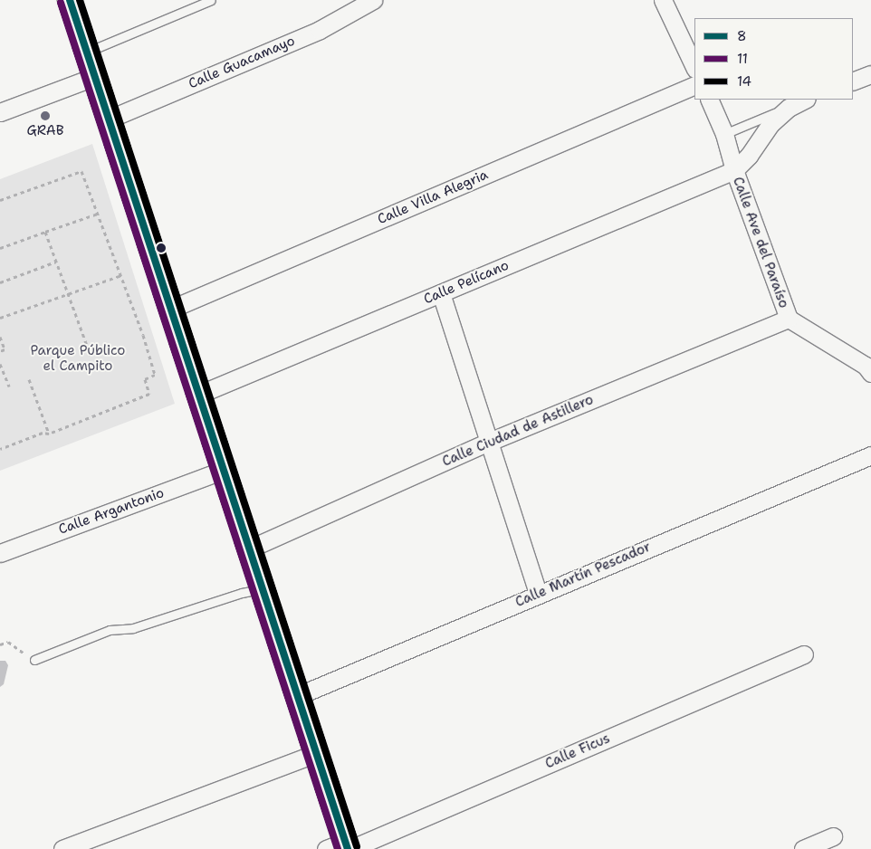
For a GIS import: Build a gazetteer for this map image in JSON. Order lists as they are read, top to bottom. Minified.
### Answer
{"streets":{"street":["Calle Guacamayo","Calle Villa Alegria","Calle Ave del Paraíso","Calle Pelícano","Calle Ciudad de Astillero","Calle Argantonio","Calle Martín Pescador","Calle Ficus"]},"crossings":[["Calle Ave del Paraíso","Calle Pelícano"],["Calle Ave del Paraíso","Calle Ciudad de Astillero"]],"parks":["Parque Público el Campito"],"places":["GRAB"],"lines":["transit line 8","transit line 14","transit line 11"],"legend":["8","11","14"]}
